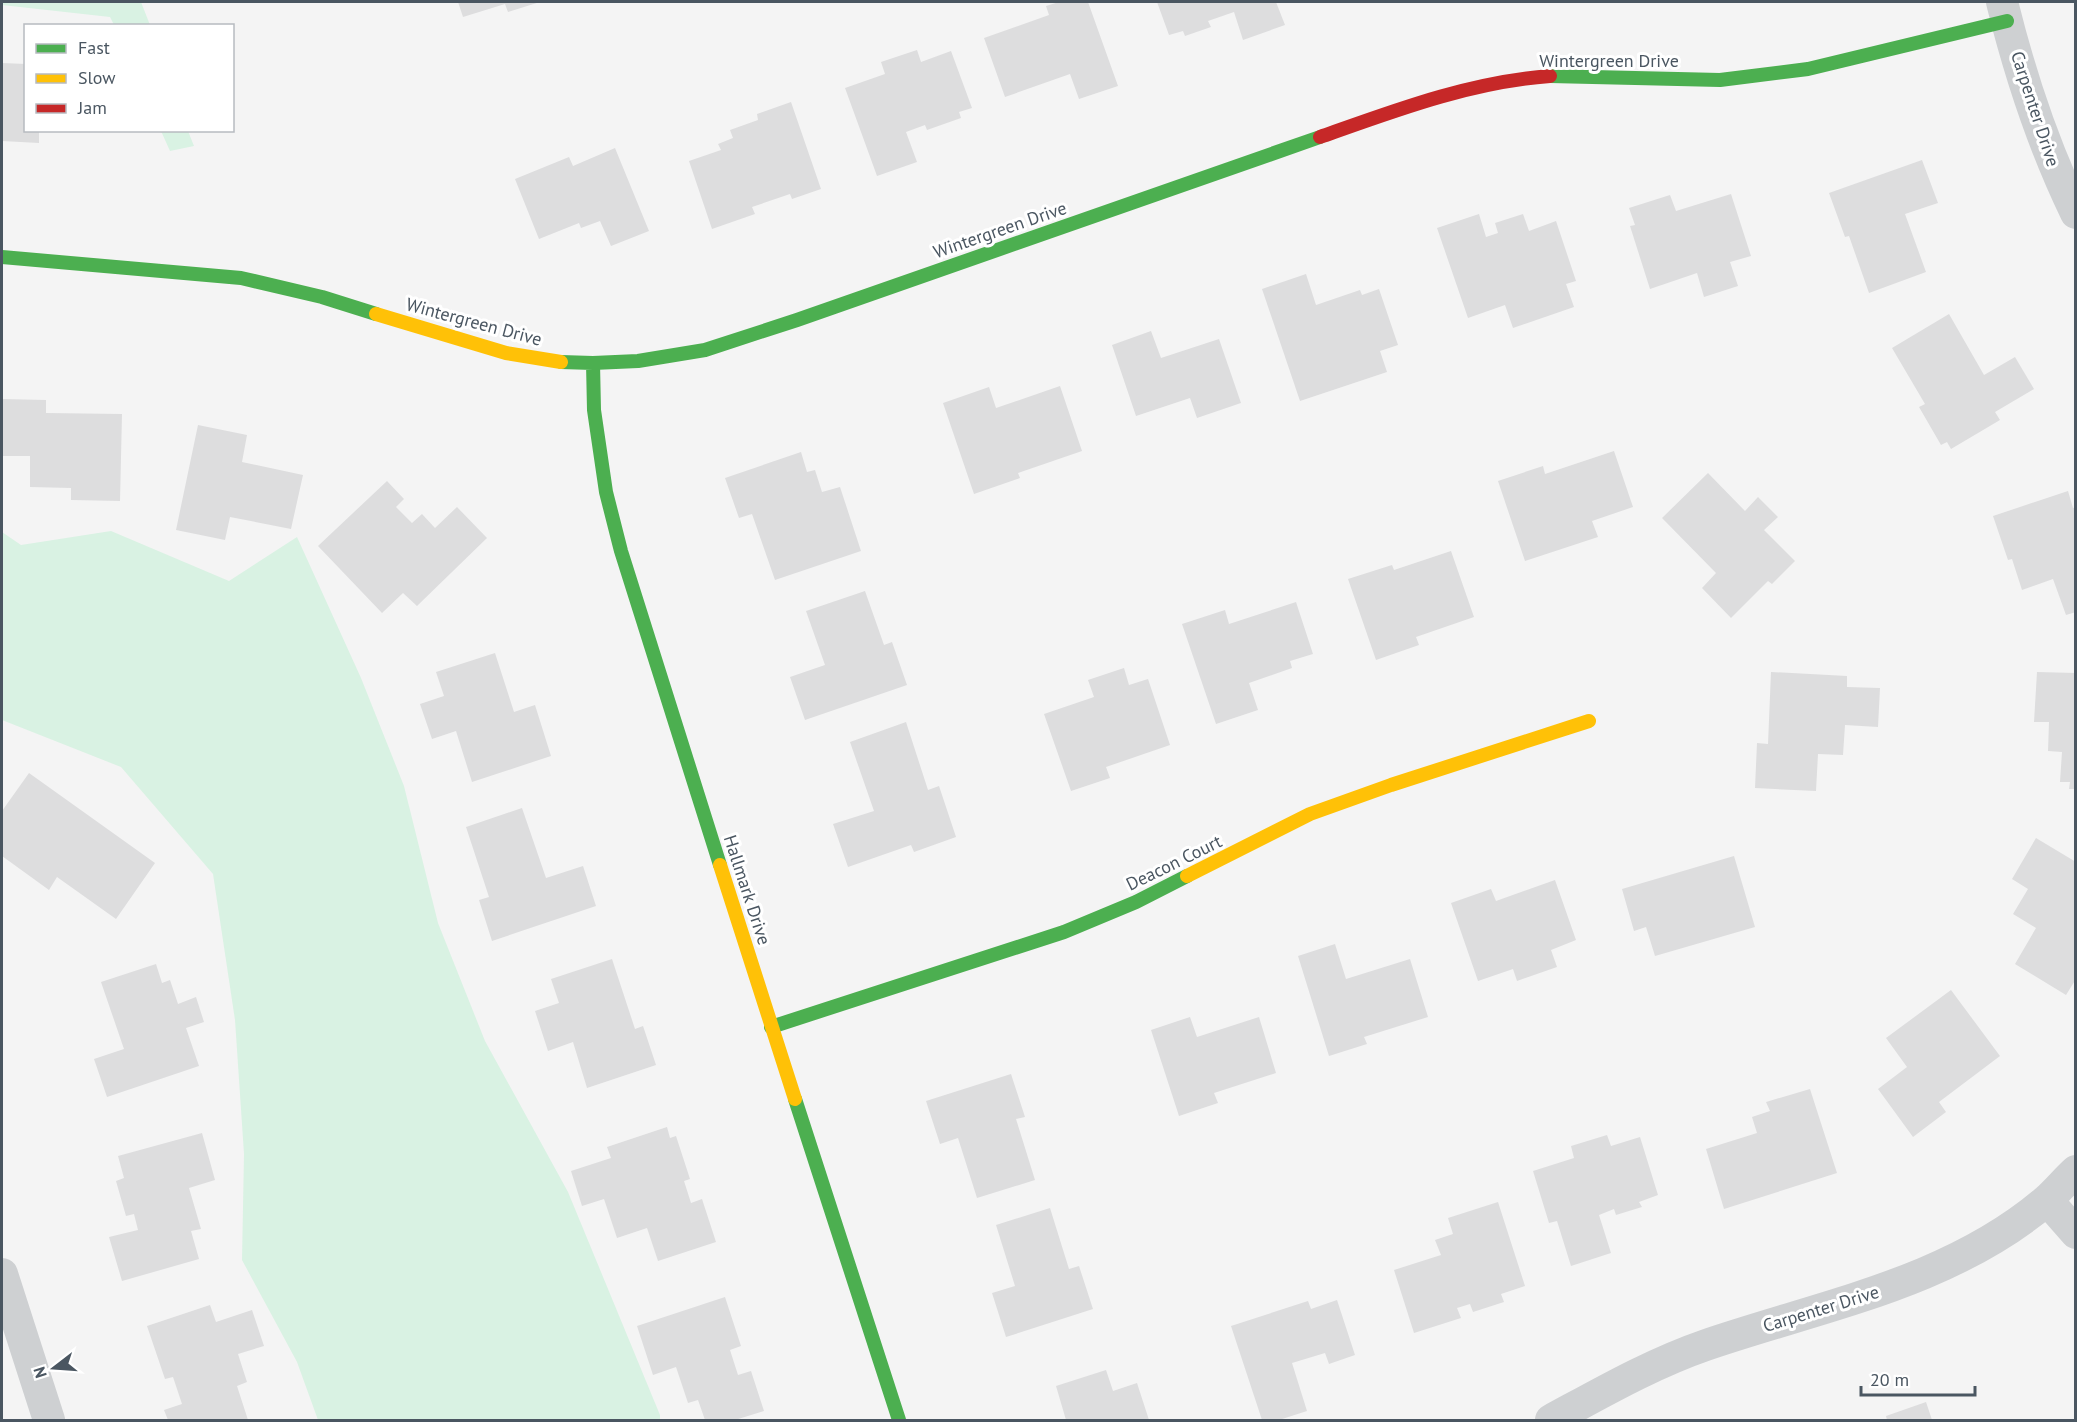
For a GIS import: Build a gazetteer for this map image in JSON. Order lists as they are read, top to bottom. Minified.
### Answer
{"streets":{"street":["Wintergreen Drive","Carpenter Drive","Deacon Court","Hallmark Drive"]},"crossings":[["Wintergreen Drive","Carpenter Drive"],["Wintergreen Drive","Hallmark Drive"],["Deacon Court","Hallmark Drive"]],"legend":["Fast","Slow","Jam"],"scale_bar":"20 m","north":"left"}
